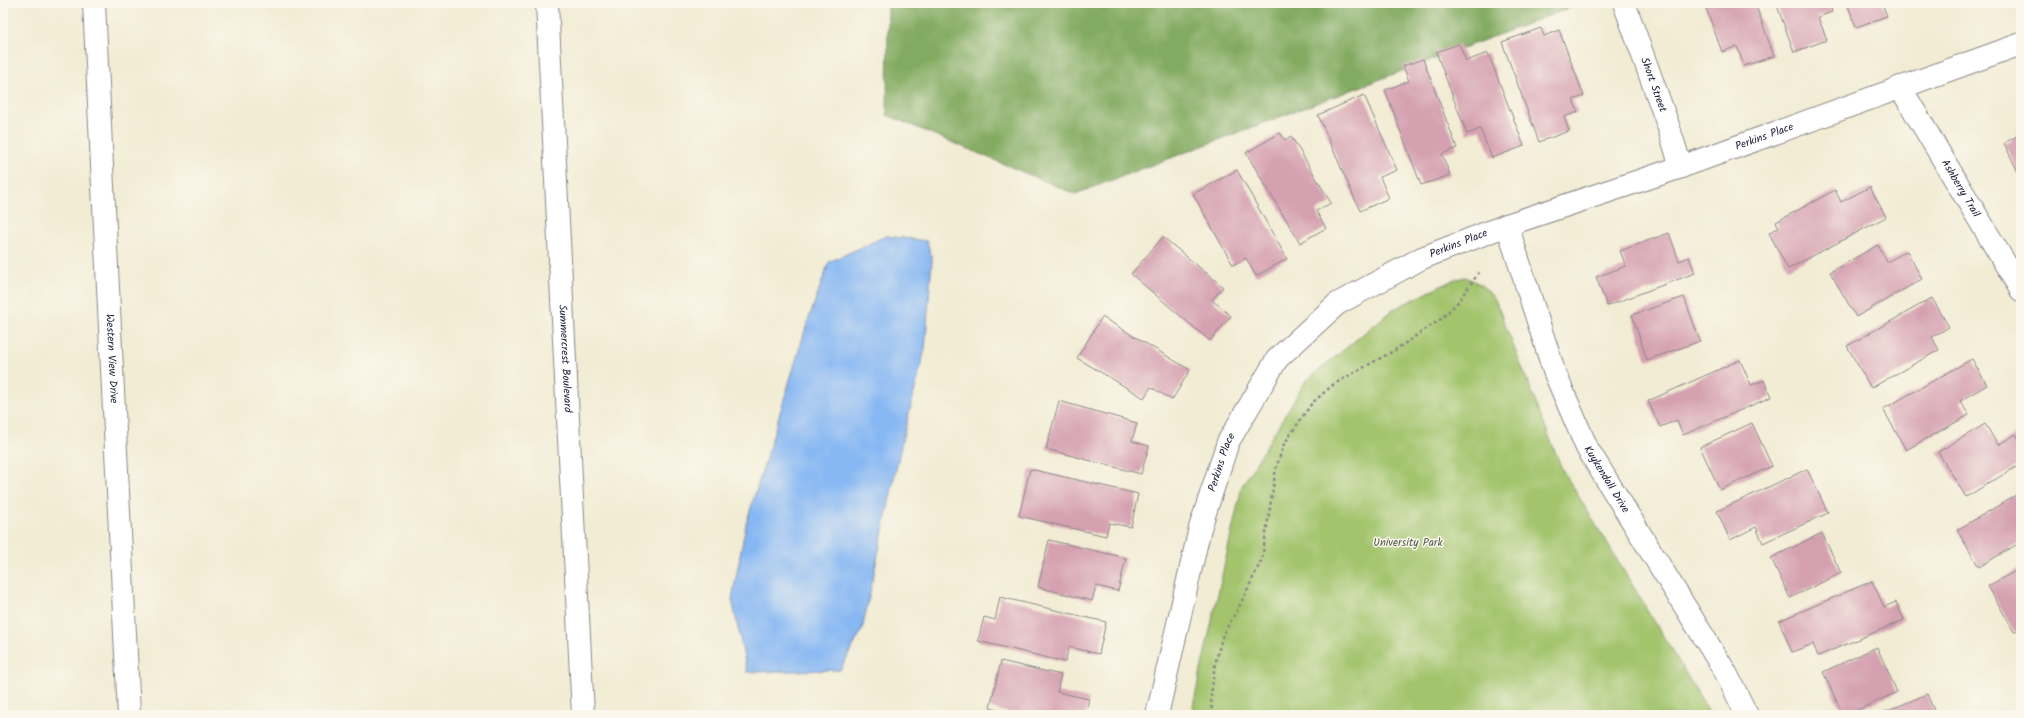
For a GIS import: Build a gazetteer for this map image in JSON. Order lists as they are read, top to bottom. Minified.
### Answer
{"streets":{"street":["Short Street","Perkins Place","Ashberry Trail","Western View Drive","Summercrest Boulevard","Kuykendall Drive"]},"crossings":[["Short Street","Perkins Place"],["Perkins Place","Ashberry Trail"],["Perkins Place","Kuykendall Drive"]],"parks":["University Park"]}
